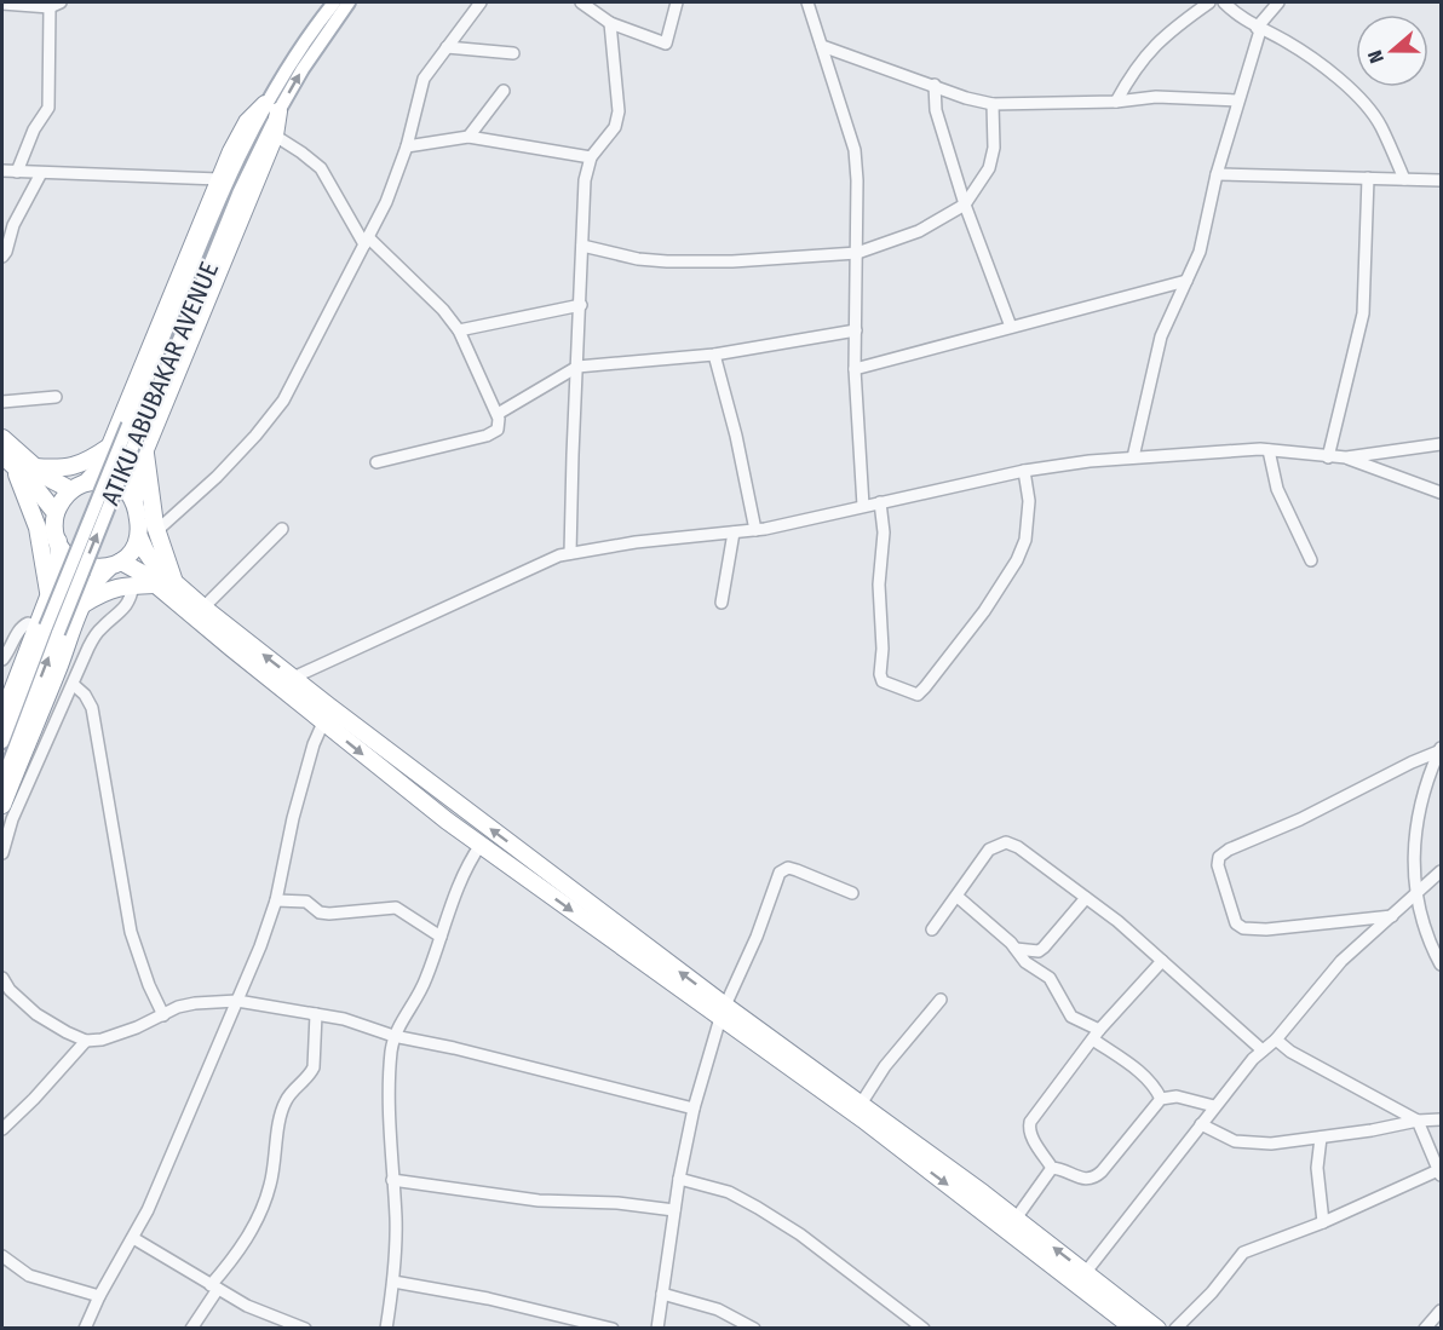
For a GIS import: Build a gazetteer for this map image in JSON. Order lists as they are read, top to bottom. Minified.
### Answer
{"streets":{"main road":["ATIKU ABUBAKAR AVENUE"]},"north":"left"}
